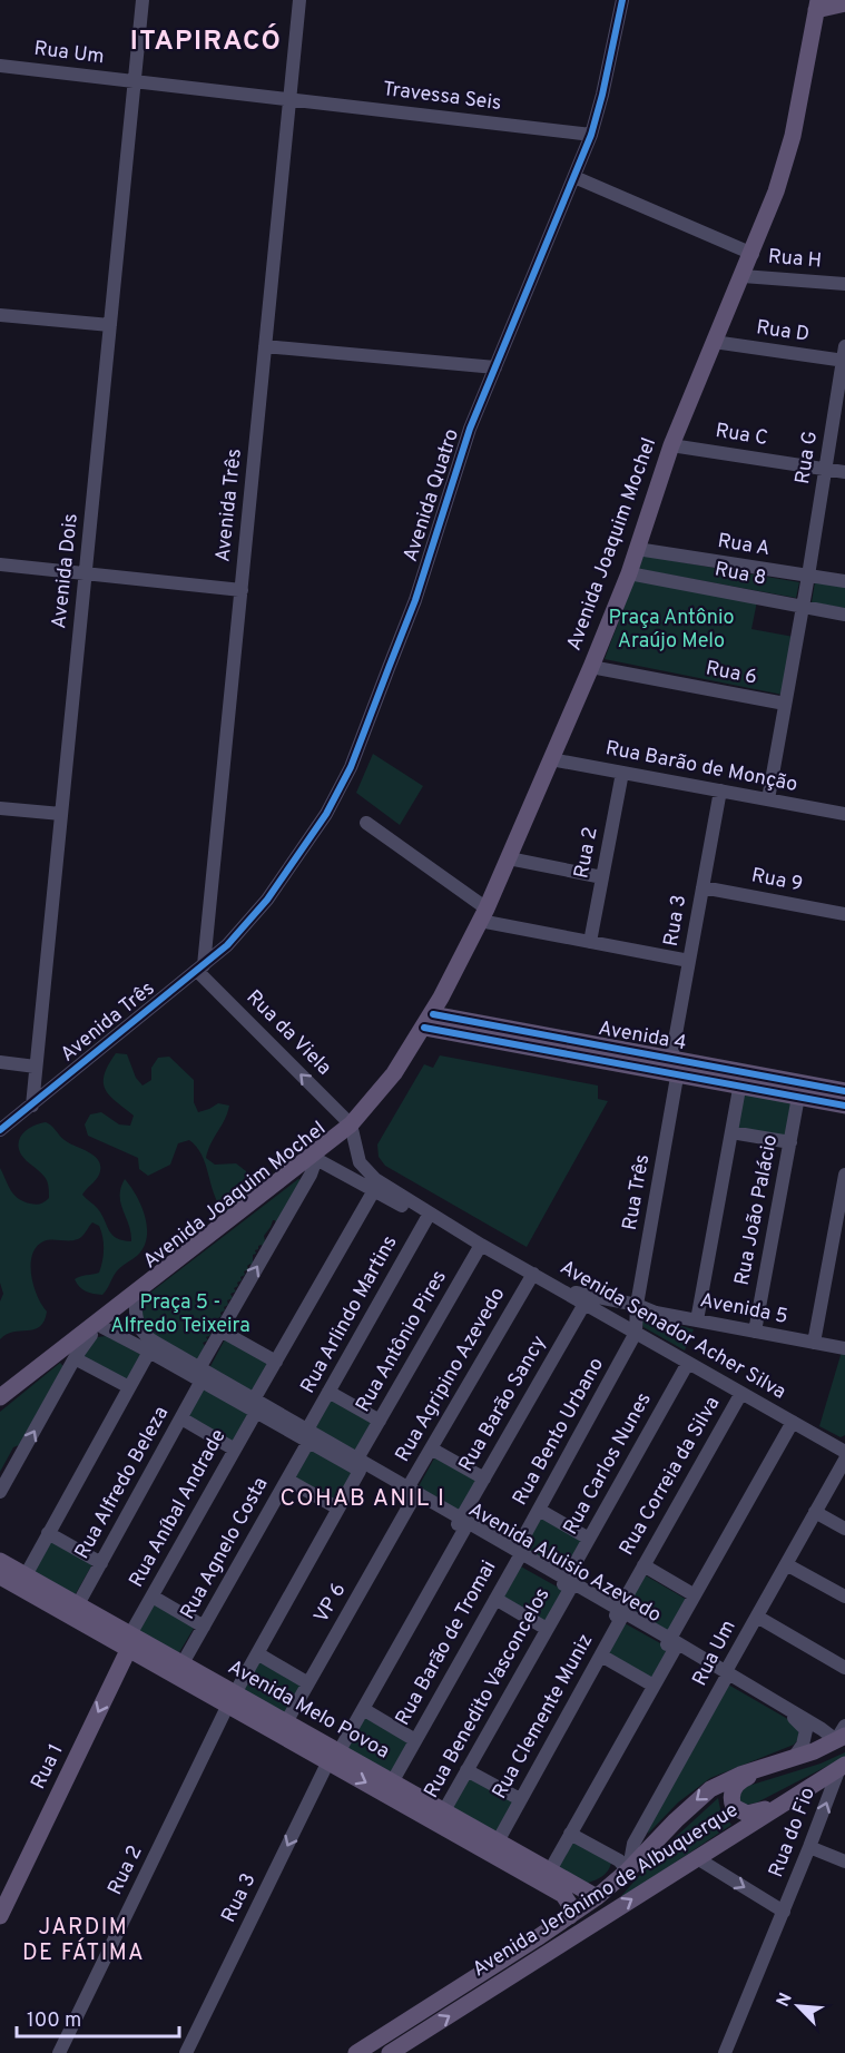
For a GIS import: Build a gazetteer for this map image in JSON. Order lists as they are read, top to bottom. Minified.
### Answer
{"streets":{"main road":["Avenida Joaquim Mochel","Avenida 4","Avenida Melo Povoa","Rua 1","Avenida Jerônimo de Albuquerque"],"street":["Rua Um","Travessa Seis","Rua H","Rua D","Rua C","Rua G","Avenida Quatro","Avenida Três","Rua A","Avenida Dois","Rua 8","Rua 6","Rua Barão de Monção","Rua 2","Rua 9","Rua 3","Rua da Viela","Rua Três","Rua João Palácio","Avenida 5","Rua Arlindo Martins","Avenida Senador Acher Silva","Rua Antônio Pires","Rua Agripino Azevedo","Rua Barão Sancy","Rua Bento Urbano","Rua Carlos Nunes","Rua Correia da Silva","Rua Alfredo Beleza","Rua Aníbal Andrade","Rua Agnelo Costa","Avenida Aluisio Azevedo","VP 6","Rua Barão de Tromai","Rua Benedito Vasconcelos","Rua Clemente Muniz","Rua do Fio"]},"crossings":[["Rua Um","Avenida Dois"],["Rua Um","Avenida Aluisio Azevedo"],["Rua Um","Avenida Jerônimo de Albuquerque"],["Travessa Seis","Avenida Quatro"],["Travessa Seis","Avenida Três"],["Rua H","Avenida Joaquim Mochel"],["Rua D","Rua G"],["Rua D","Avenida Joaquim Mochel"],["Rua C","Rua G"],["Rua C","Avenida Joaquim Mochel"],["Rua G","Rua A"],["Rua G","Rua 8"],["Rua G","Rua 6"],["Rua G","Rua Barão de Monção"],["Avenida Quatro","Avenida Três"],["Avenida Quatro","Rua da Viela"],["Avenida Três","Avenida Dois"],["Avenida Três","Rua da Viela"],["Avenida Joaquim Mochel","Rua A"],["Avenida Joaquim Mochel","Rua 8"],["Avenida Joaquim Mochel","Rua 6"],["Avenida Joaquim Mochel","Rua Barão de Monção"],["Avenida Joaquim Mochel","Rua da Viela"],["Avenida Joaquim Mochel","Avenida 4"],["Avenida Joaquim Mochel","Avenida Senador Acher Silva"],["Avenida Joaquim Mochel","Rua Alfredo Beleza"],["Avenida Joaquim Mochel","Avenida Aluisio Azevedo"],["Rua Barão de Monção","Rua 2"],["Rua Barão de Monção","Rua 3"],["Rua 2","Rua Antônio Pires"],["Rua 2","Avenida Melo Povoa"],["Rua 9","Rua 3"],["Rua 3","Avenida 4"],["Rua 3","Rua Três"],["Rua 3","Rua Barão Sancy"],["Rua 3","Avenida Melo Povoa"],["Rua da Viela","Avenida Senador Acher Silva"],["Avenida 4","Rua Três"],["Avenida 4","Rua João Palácio"],["Rua Três","Avenida 5"],["Rua Três","Avenida Senador Acher Silva"],["Rua Três","Rua Bento Urbano"],["Rua João Palácio","Avenida 5"],["Avenida 5","Avenida Senador Acher Silva"],["Rua Arlindo Martins","Avenida Senador Acher Silva"],["Rua Arlindo Martins","Rua Agnelo Costa"],["Rua Arlindo Martins","Avenida Aluisio Azevedo"],["Avenida Senador Acher Silva","Rua Antônio Pires"],["Avenida Senador Acher Silva","Rua Agripino Azevedo"],["Avenida Senador Acher Silva","Rua Barão Sancy"],["Avenida Senador Acher Silva","Rua Bento Urbano"],["Avenida Senador Acher Silva","Rua Carlos Nunes"],["Avenida Senador Acher Silva","Rua Correia da Silva"],["Avenida Senador Acher Silva","Rua Alfredo Beleza"],["Avenida Senador Acher Silva","Rua Aníbal Andrade"],["Rua Antônio Pires","Avenida Aluisio Azevedo"],["Rua Agripino Azevedo","Avenida Aluisio Azevedo"],["Rua Agripino Azevedo","VP 6"],["Rua Barão Sancy","Avenida Aluisio Azevedo"],["Rua Bento Urbano","Avenida Aluisio Azevedo"],["Rua Bento Urbano","Rua Barão de Tromai"],["Rua Carlos Nunes","Avenida Aluisio Azevedo"],["Rua Carlos Nunes","Rua Benedito Vasconcelos"],["Rua Correia da Silva","Avenida Aluisio Azevedo"],["Rua Correia da Silva","Rua Clemente Muniz"],["Rua Alfredo Beleza","Avenida Aluisio Azevedo"],["Rua Alfredo Beleza","Avenida Melo Povoa"],["Rua Aníbal Andrade","Avenida Aluisio Azevedo"],["Rua Aníbal Andrade","Avenida Melo Povoa"],["Rua Aníbal Andrade","Rua 1"],["Rua Agnelo Costa","Avenida Aluisio Azevedo"],["Rua Agnelo Costa","Avenida Melo Povoa"],["Avenida Aluisio Azevedo","VP 6"],["Avenida Aluisio Azevedo","Rua Barão de Tromai"],["Avenida Aluisio Azevedo","Rua Benedito Vasconcelos"],["Avenida Aluisio Azevedo","Rua Clemente Muniz"],["Avenida Aluisio Azevedo","Avenida Jerônimo de Albuquerque"],["VP 6","Avenida Melo Povoa"],["Rua Barão de Tromai","Avenida Melo Povoa"],["Rua Benedito Vasconcelos","Avenida Melo Povoa"],["Avenida Melo Povoa","Rua Clemente Muniz"],["Avenida Melo Povoa","Rua 1"],["Avenida Melo Povoa","Avenida Jerônimo de Albuquerque"],["Rua do Fio","Avenida Jerônimo de Albuquerque"]],"one_way":["Rua 3","Rua da Viela","Rua Alfredo Beleza","Rua 1"],"districts":["ITAPIRACÓ","COHAB ANIL I","JARDIM DE FÁTIMA"],"parks":["Praça Antônio Araújo Melo","Praça 5 - Alfredo Teixeira"],"scale_bar":"100 m","north":"top left"}
